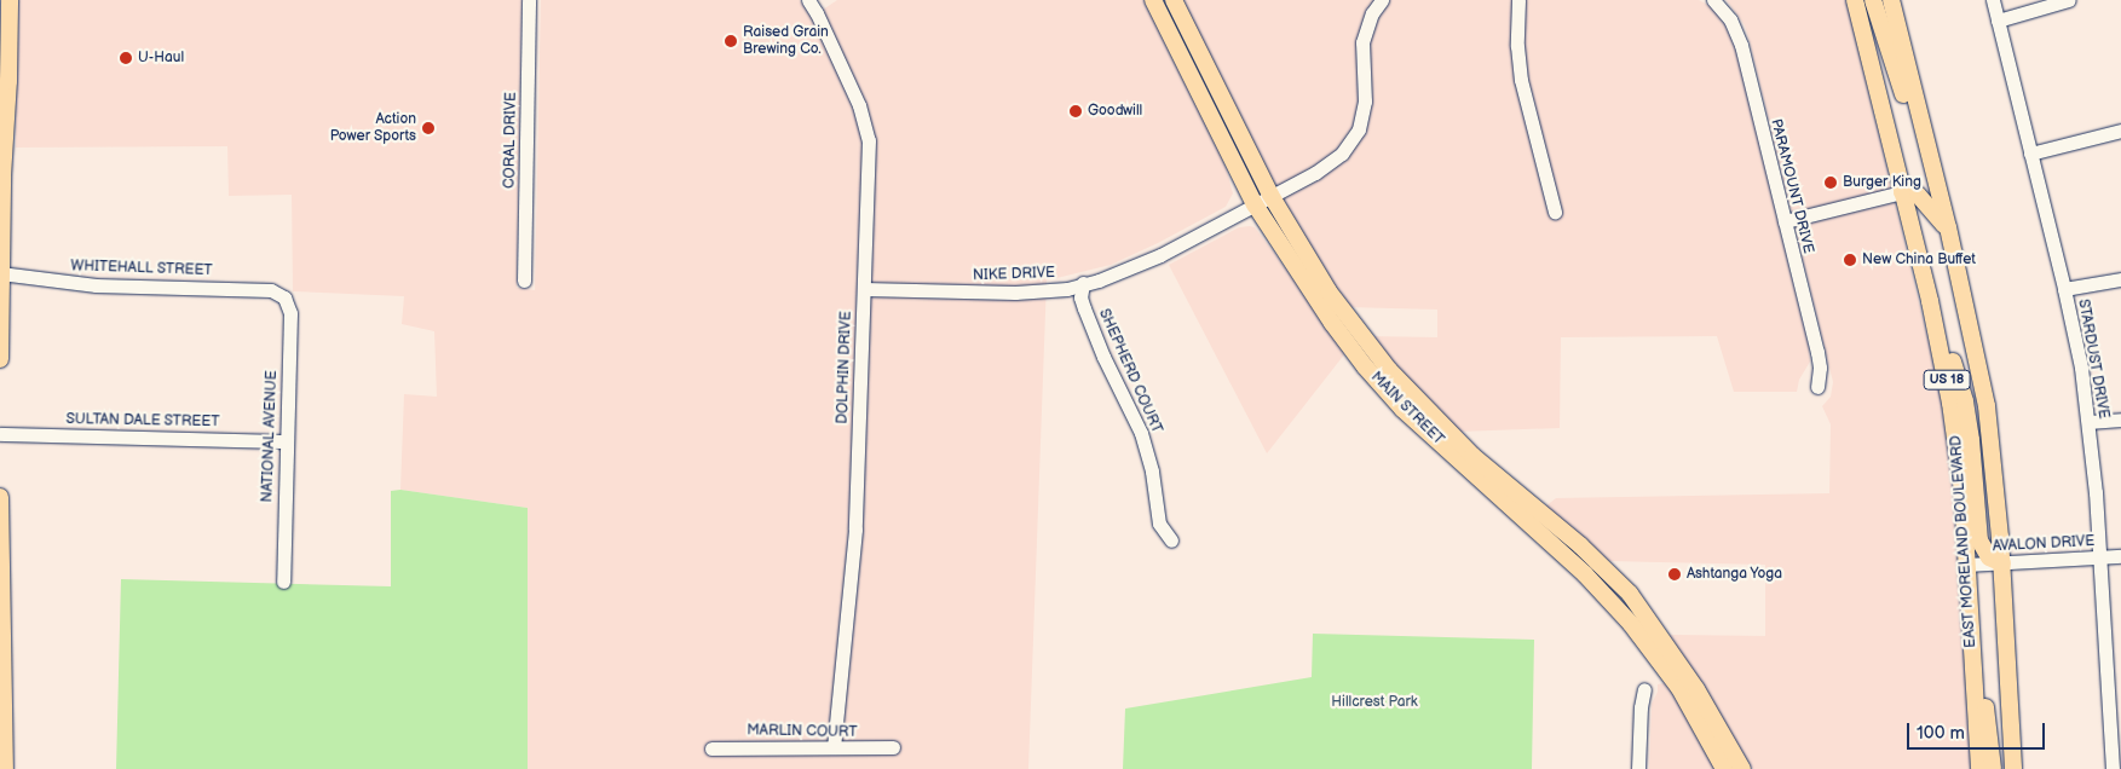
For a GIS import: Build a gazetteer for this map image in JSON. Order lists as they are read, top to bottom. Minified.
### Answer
{"streets":{"main road":["US 18","MAIN STREET","EAST MORELAND BOULEVARD"],"street":["CORAL DRIVE","PARAMOUNT DRIVE","WHITEHALL STREET","NIKE DRIVE","STARDUST DRIVE","DOLPHIN DRIVE","SHEPHERD COURT","SULTAN DALE STREET","NATIONAL AVENUE","AVALON DRIVE","MARLIN COURT"]},"crossings":[["WHITEHALL STREET","NATIONAL AVENUE"],["NIKE DRIVE","DOLPHIN DRIVE"],["NIKE DRIVE","SHEPHERD COURT"],["NIKE DRIVE","MAIN STREET"],["STARDUST DRIVE","AVALON DRIVE"],["DOLPHIN DRIVE","MARLIN COURT"],["US 18","AVALON DRIVE"],["SULTAN DALE STREET","NATIONAL AVENUE"],["EAST MORELAND BOULEVARD","AVALON DRIVE"]],"parks":["Hillcrest Park"],"places":["Raised Grain Brewing Co.","U-Haul","Goodwill","Action Power Sports","Burger King","New China Buffet","Ashtanga Yoga"],"scale_bar":"100 m"}
